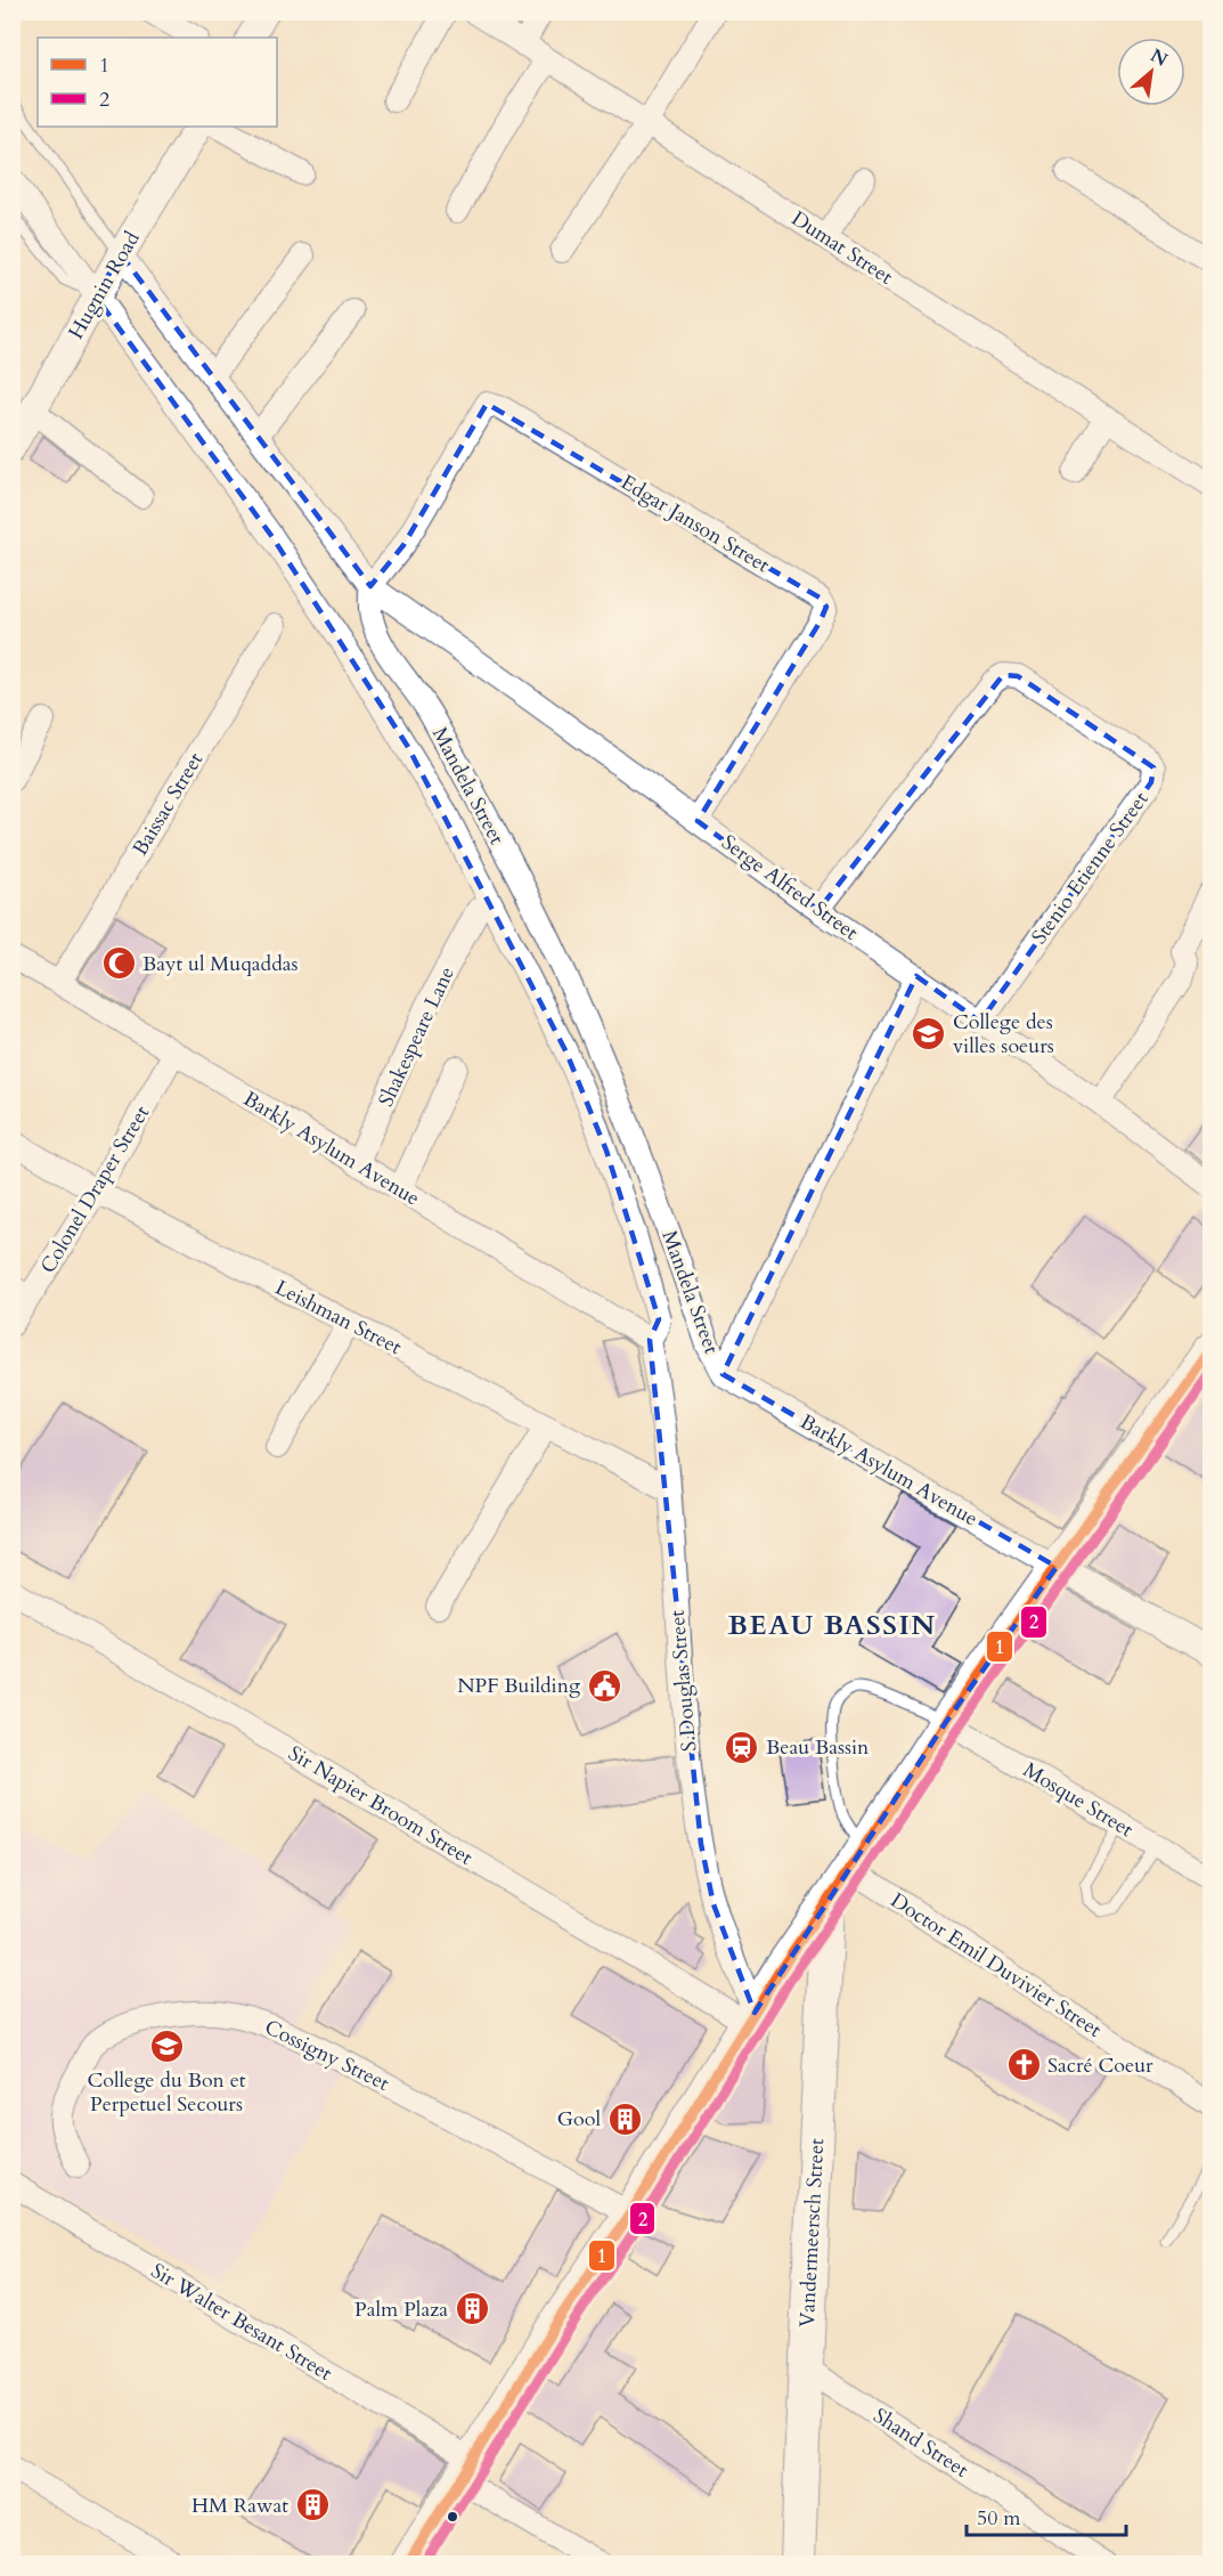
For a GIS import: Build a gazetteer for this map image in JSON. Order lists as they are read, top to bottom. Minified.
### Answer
{"streets":{"main road":["Vandermeersch Street"],"street":["Dumat Street","Hugnin Road","Edgar Janson Street","Mandela Street","Baissac Street","Stenio Etienne Street","Serge Alfred Street","Shakespeare Lane","Barkly Asylum Avenue","Colonel Draper Street","Leishman Street","S.Douglas Street","Mosque Street","Sir Napier Broom Street","Doctor Emil Duvivier Street","Cossigny Street","Sir Walter Besant Street","Shand Street"]},"crossings":[["Hugnin Road","S.Douglas Street"],["Edgar Janson Street","Mandela Street"],["Edgar Janson Street","Serge Alfred Street"],["Mandela Street","Serge Alfred Street"],["Mandela Street","Barkly Asylum Avenue"],["Baissac Street","Barkly Asylum Avenue"],["Stenio Etienne Street","Serge Alfred Street"],["Shakespeare Lane","Barkly Asylum Avenue"],["Barkly Asylum Avenue","Colonel Draper Street"],["Barkly Asylum Avenue","S.Douglas Street"],["Colonel Draper Street","Leishman Street"],["Leishman Street","S.Douglas Street"],["S.Douglas Street","Sir Napier Broom Street"],["Vandermeersch Street","Shand Street"]],"districts":["BEAU BASSIN"],"places":{"mosque":["Bayt ul Muqaddas"],"school or university":["College des villes soeurs","College du Bon et Perpetuel Secours"],"public building":["NPF Building"],"station":["Beau Bassin"],"church":["Sacré Coeur"],"building":["Gool","Palm Plaza","HM Rawat"]},"lines":["transit line 1","transit line 2"],"legend":["1","2"],"scale_bar":"50 m","north":"top right"}
